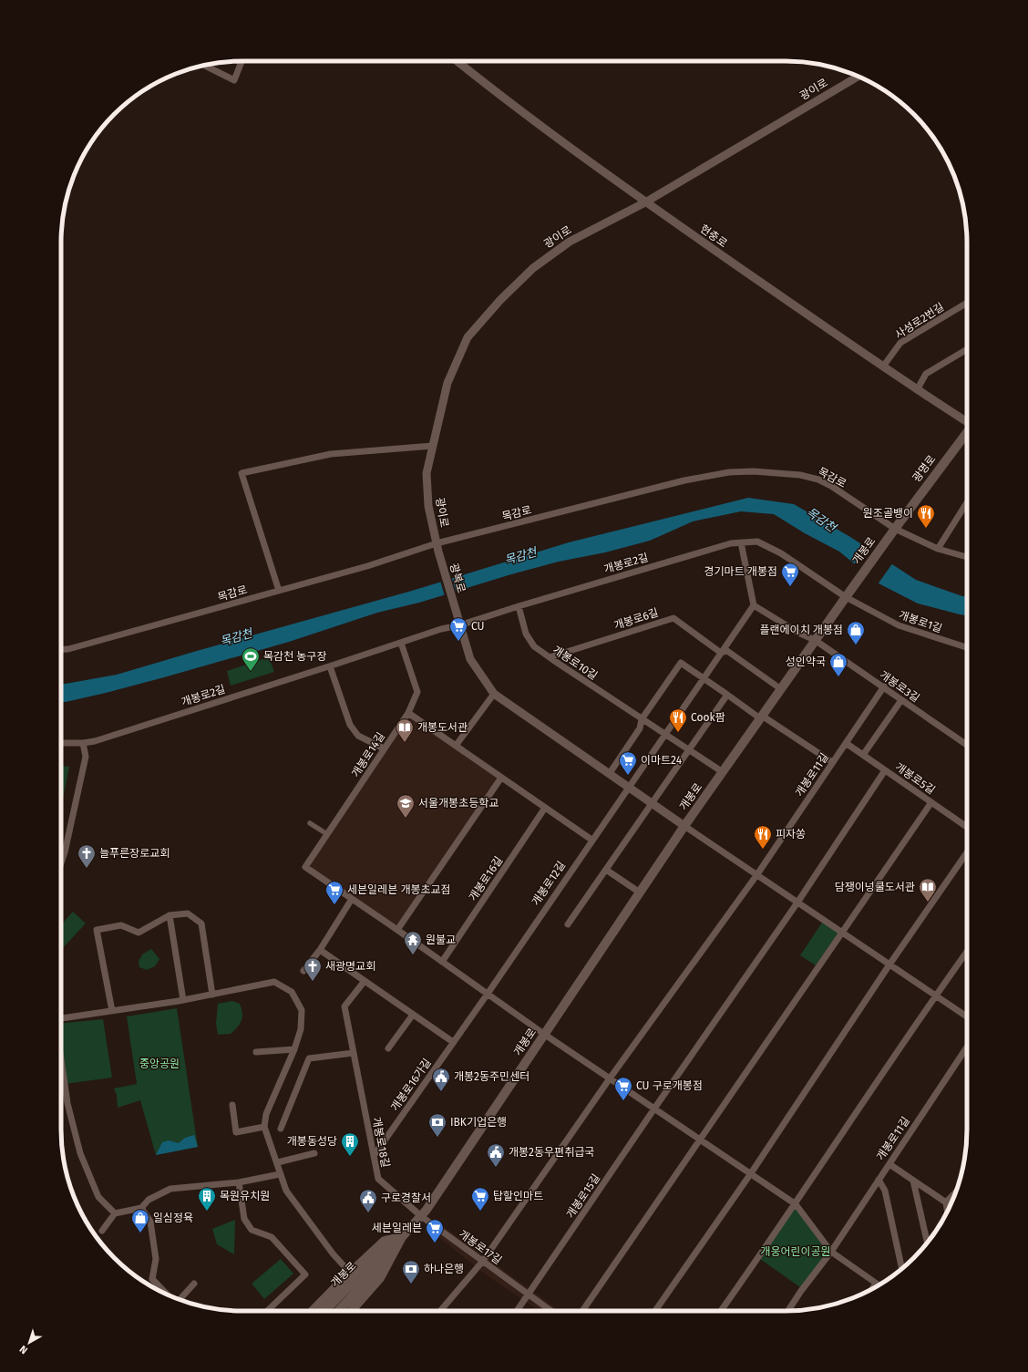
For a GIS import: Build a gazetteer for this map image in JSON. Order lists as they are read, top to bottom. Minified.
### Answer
{"streets":{"main road":["광명로","개봉로"],"street":["광이로","현충로","사성로2번길","목감로","개봉로2길","광복로","개봉로6길","개봉로1길","개봉로10길","개봉로3길","개봉로14길","개봉로11길","개봉로5길","개봉로16길","개봉로12길","개봉로16가길","개봉로18길","개봉로15길","개봉로17길"]},"crossings":[["광이로","현충로"],["광이로","목감로"],["광이로","광복로"],["현충로","사성로2번길"],["광명로","목감로"],["광명로","개봉로"],["목감로","개봉로"],["목감로","광복로"],["개봉로","개봉로2길"],["개봉로","개봉로6길"],["개봉로","개봉로1길"],["개봉로","개봉로10길"],["개봉로","개봉로3길"],["개봉로","개봉로18길"],["개봉로","개봉로17길"],["개봉로2길","광복로"],["개봉로2길","개봉로1길"],["개봉로2길","개봉로10길"],["개봉로6길","개봉로10길"],["개봉로3길","개봉로11길"],["개봉로11길","개봉로5길"],["개봉로12길","개봉로16가길"],["개봉로16가길","개봉로18길"],["개봉로18길","개봉로17길"],["개봉로15길","개봉로17길"]],"water":["목감천"],"parks":["중앙공원","개웅어린이공원"],"places":{"restaurant":["원조골뱅이","Cook팜","피자쏭"],"supermarket":["경기마트 개봉점","CU","이마트24","세븐일레븐 개봉초교점","CU 구로개봉점","탑할인마트","세븐일레븐"],"shop":["플랜에이치 개봉점","성인약국","일심정육"],"sports":["목감천 농구장"],"library":["개봉도서관","담쟁이넝쿨도서관"],"school or university":["서울개봉초등학교"],"church":["늘푸른장로교회","새광명교회"],"temple":["원불교"],"public building":["개봉2동주민센터","개봉2동우편취급국","구로경찰서"],"bank":["IBK기업은행","하나은행"],"building":["개봉동성당","목원유치원"]},"north":"bottom left"}
